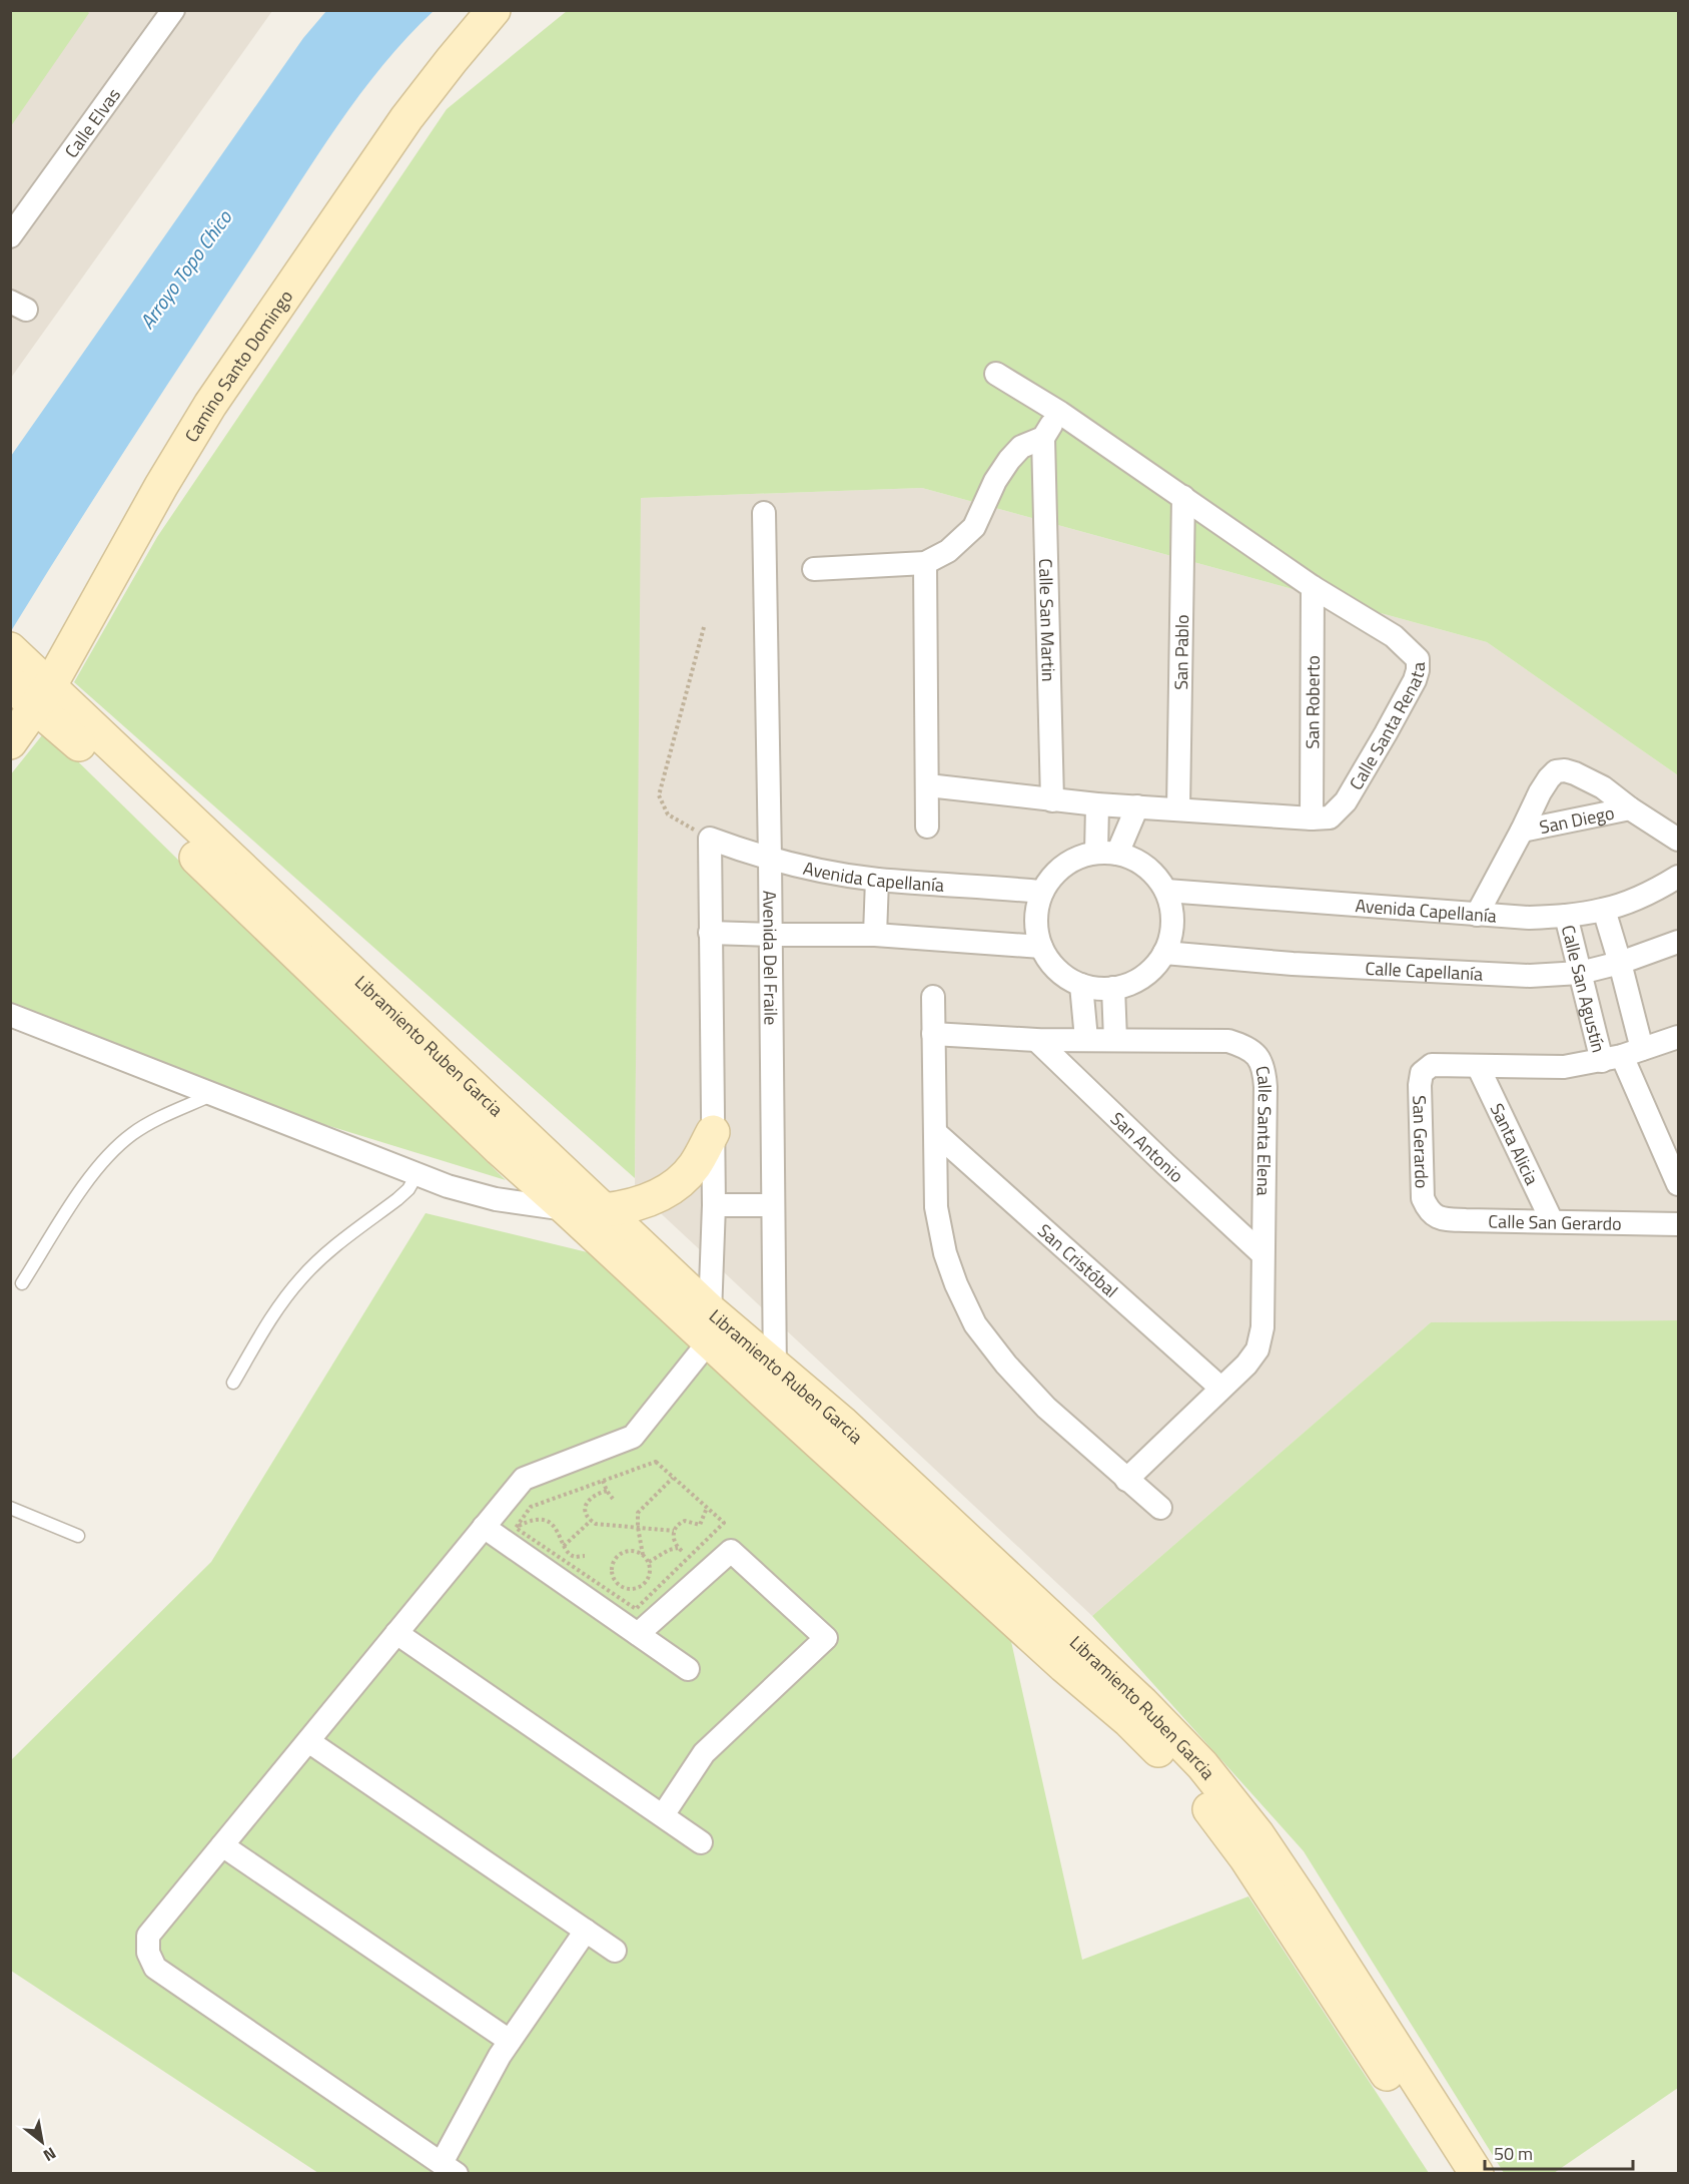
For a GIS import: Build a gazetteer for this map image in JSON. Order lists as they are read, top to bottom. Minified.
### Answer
{"streets":{"street":["Calle Elvas","Camino Santo Domingo","Calle San Martin","San Pablo","San Roberto","Calle Santa Renata","San Diego","Avenida Capellanía","Avenida Del Fraile","Calle Capellanía","Calle San Agustín","Libramiento Ruben Garcia","Calle Santa Elena","San Gerardo","Santa Alicia","San Antonio","Calle San Gerardo","San Cristóbal"]},"crossings":[["Camino Santo Domingo","Libramiento Ruben Garcia"],["Calle San Martin","Calle Santa Renata"],["San Pablo","Calle Santa Renata"],["San Roberto","Calle Santa Renata"],["San Diego","Avenida Capellanía"],["Avenida Capellanía","Avenida Del Fraile"],["Avenida Capellanía","Calle Capellanía"],["Avenida Capellanía","Calle San Agustín"],["Avenida Del Fraile","Libramiento Ruben Garcia"],["Calle Capellanía","Calle San Agustín"],["Calle Santa Elena","San Antonio"],["Calle Santa Elena","San Cristóbal"],["San Gerardo","Santa Alicia"],["San Gerardo","Calle San Gerardo"],["Santa Alicia","Calle San Gerardo"]],"water":["Arroyo Topo Chico"],"scale_bar":"50 m","north":"bottom right"}
